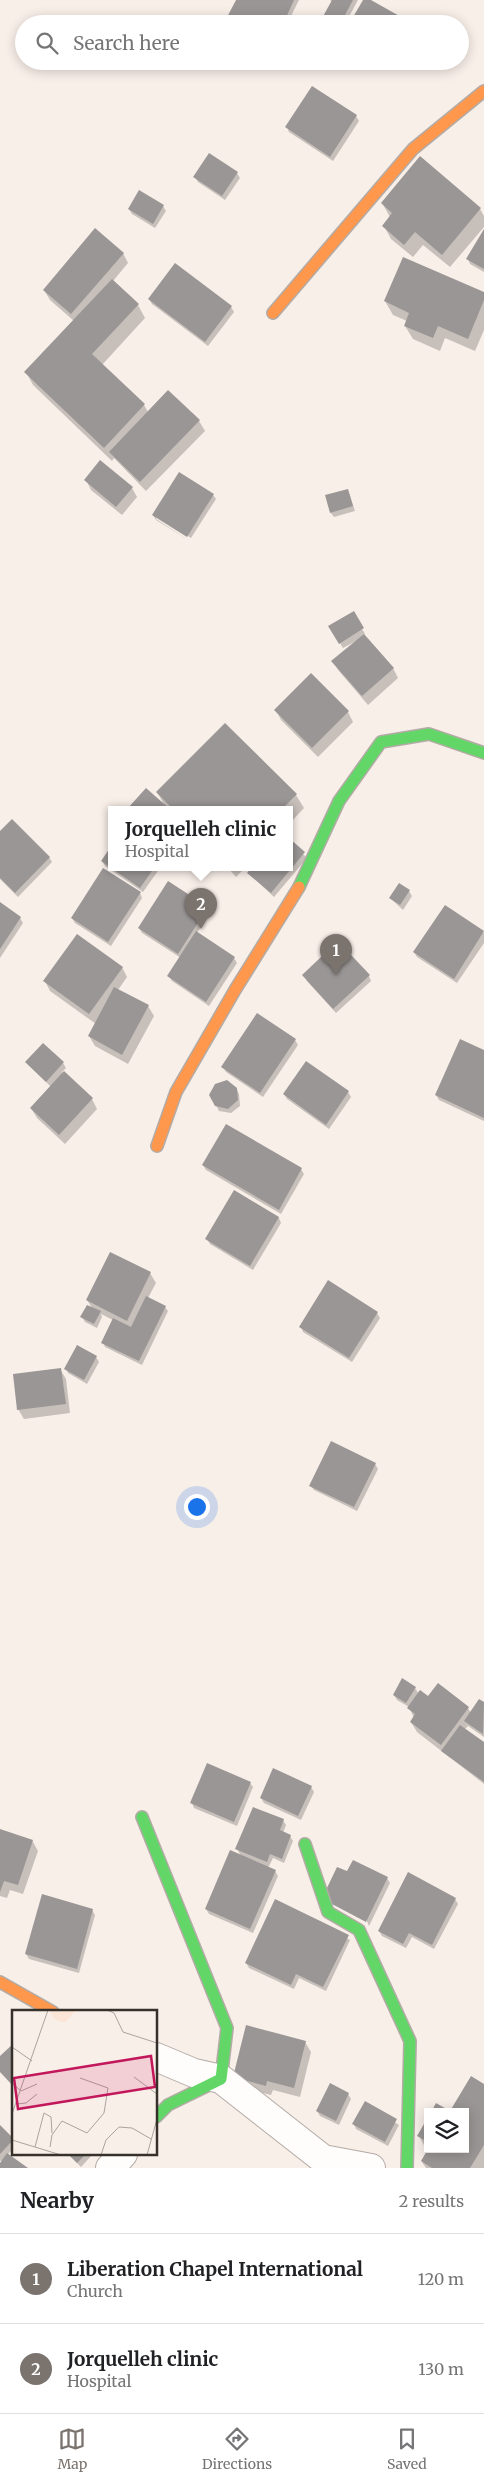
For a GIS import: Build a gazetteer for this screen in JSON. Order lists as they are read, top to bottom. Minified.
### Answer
{"page":{"search":"Search here","popup":["Jorquelleh clinic","Hospital"],"pins":["2","1"],"heading":["Nearby","2 results"],"list":[{"mark":"1","name":"Liberation Chapel International","note":"Church","value":"120 m"},{"mark":"2","name":"Jorquelleh clinic","note":"Hospital","value":"130 m"}],"nav":["Map","Directions","Saved"]}}
